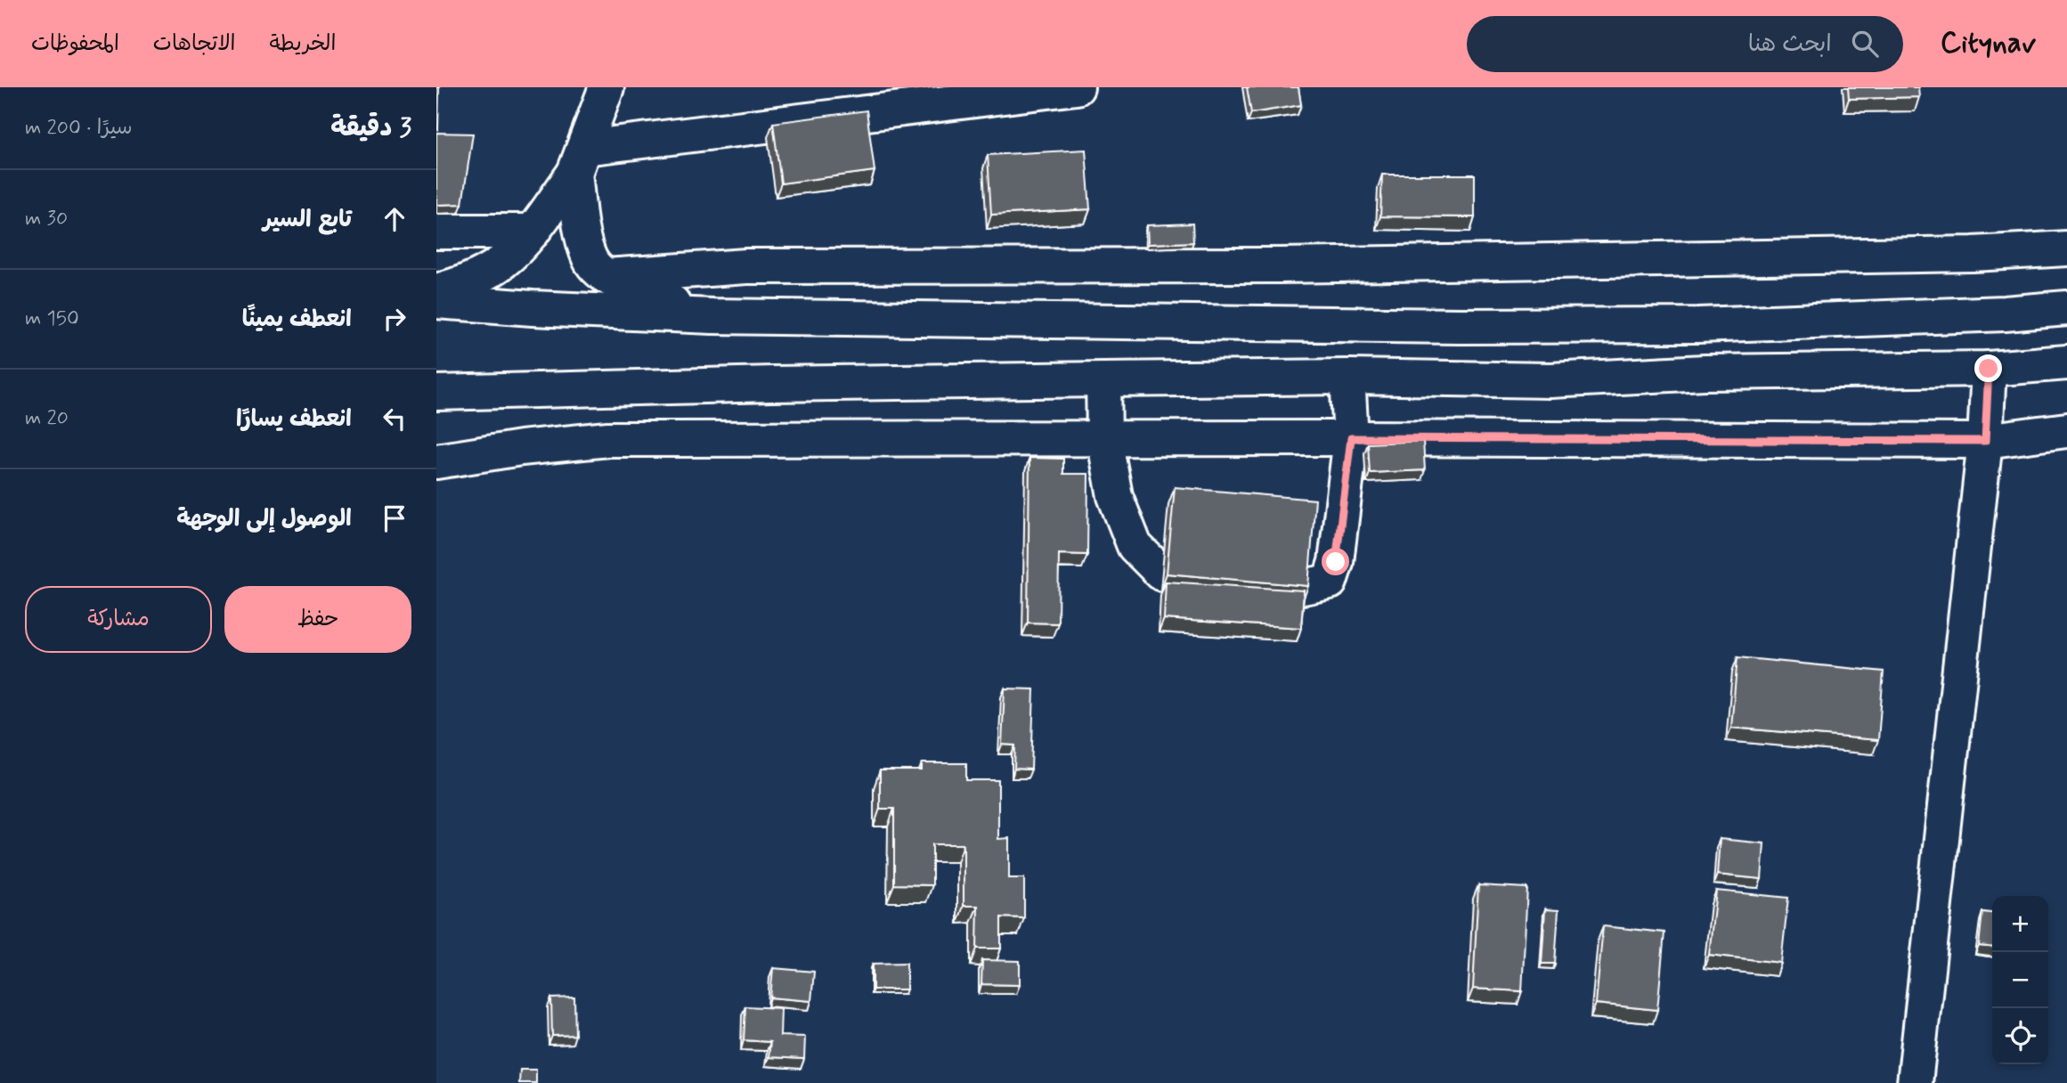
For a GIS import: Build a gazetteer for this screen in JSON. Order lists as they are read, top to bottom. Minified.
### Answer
{"page":{"header":"Citynav","search":"ابحث هنا","nav":["الخريطة","الاتجاهات","المحفوظات"],"heading":["3 دقيقة","سيرًا · 200 m"],"list":[["تابع السير","30 m"],["انعطف يمينًا","150 m"],["انعطف يسارًا","20 m"],"الوصول إلى الوجهة"],"buttons":["حفظ","مشاركة"],"map_buttons":["+","−"]}}
